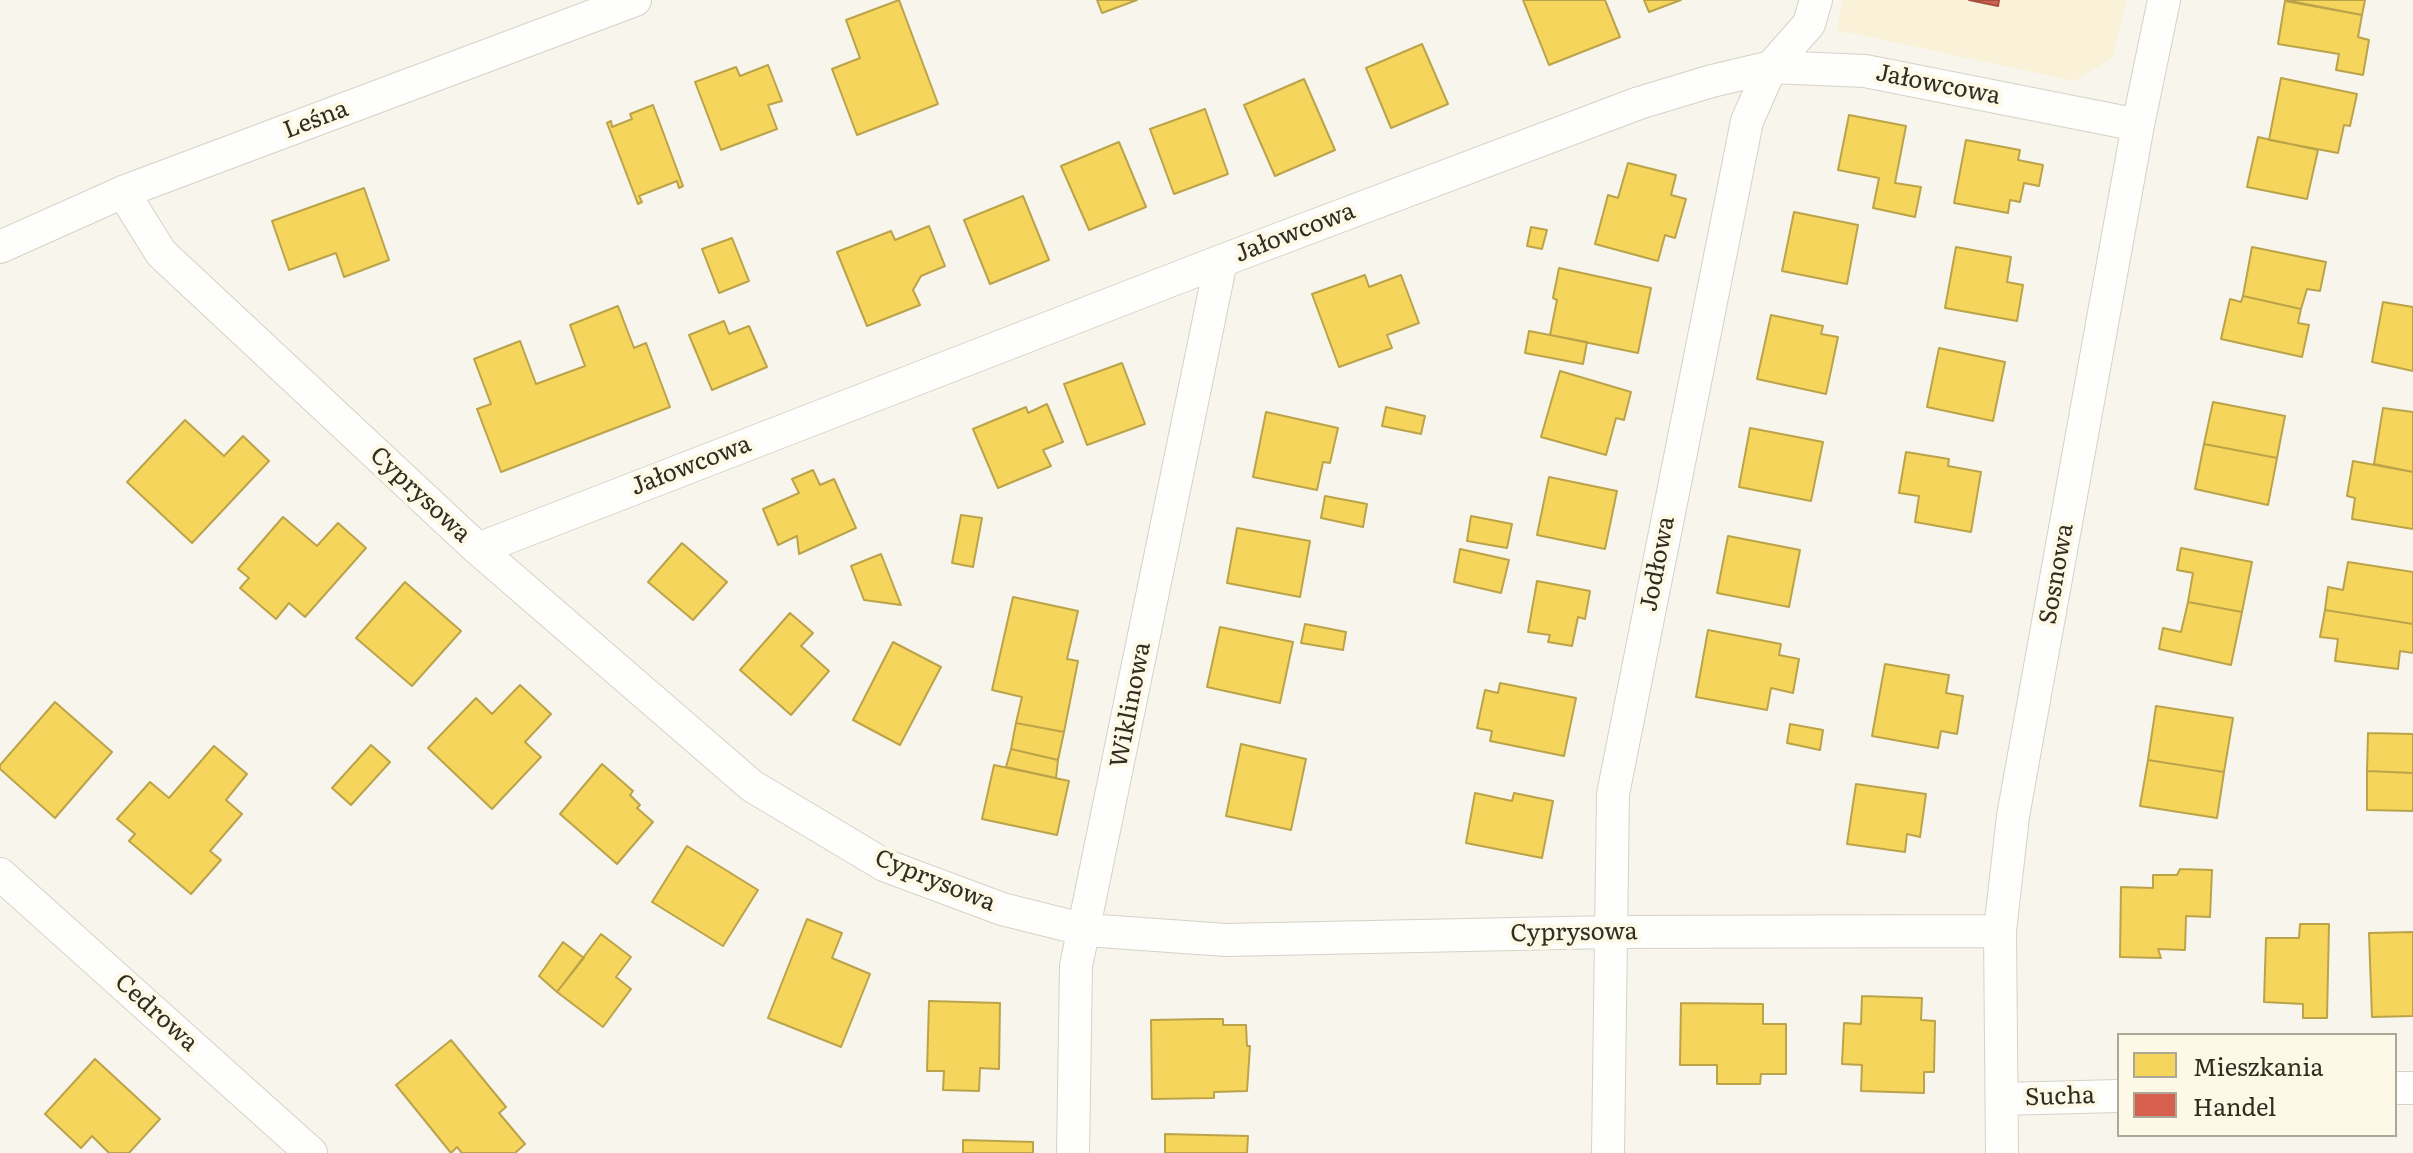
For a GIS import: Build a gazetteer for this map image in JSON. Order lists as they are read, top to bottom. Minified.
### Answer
{"streets":{"street":["Jałowcowa","Leśna","Cyprysowa","Jodłowa","Sosnowa","Wiklinowa","Cedrowa","Sucha"]},"crossings":[["Jałowcowa","Cyprysowa"],["Jałowcowa","Jodłowa"],["Jałowcowa","Sosnowa"],["Jałowcowa","Wiklinowa"],["Leśna","Cyprysowa"],["Cyprysowa","Jodłowa"],["Cyprysowa","Sosnowa"],["Cyprysowa","Wiklinowa"],["Sosnowa","Sucha"]],"legend":["Mieszkania","Handel"]}
